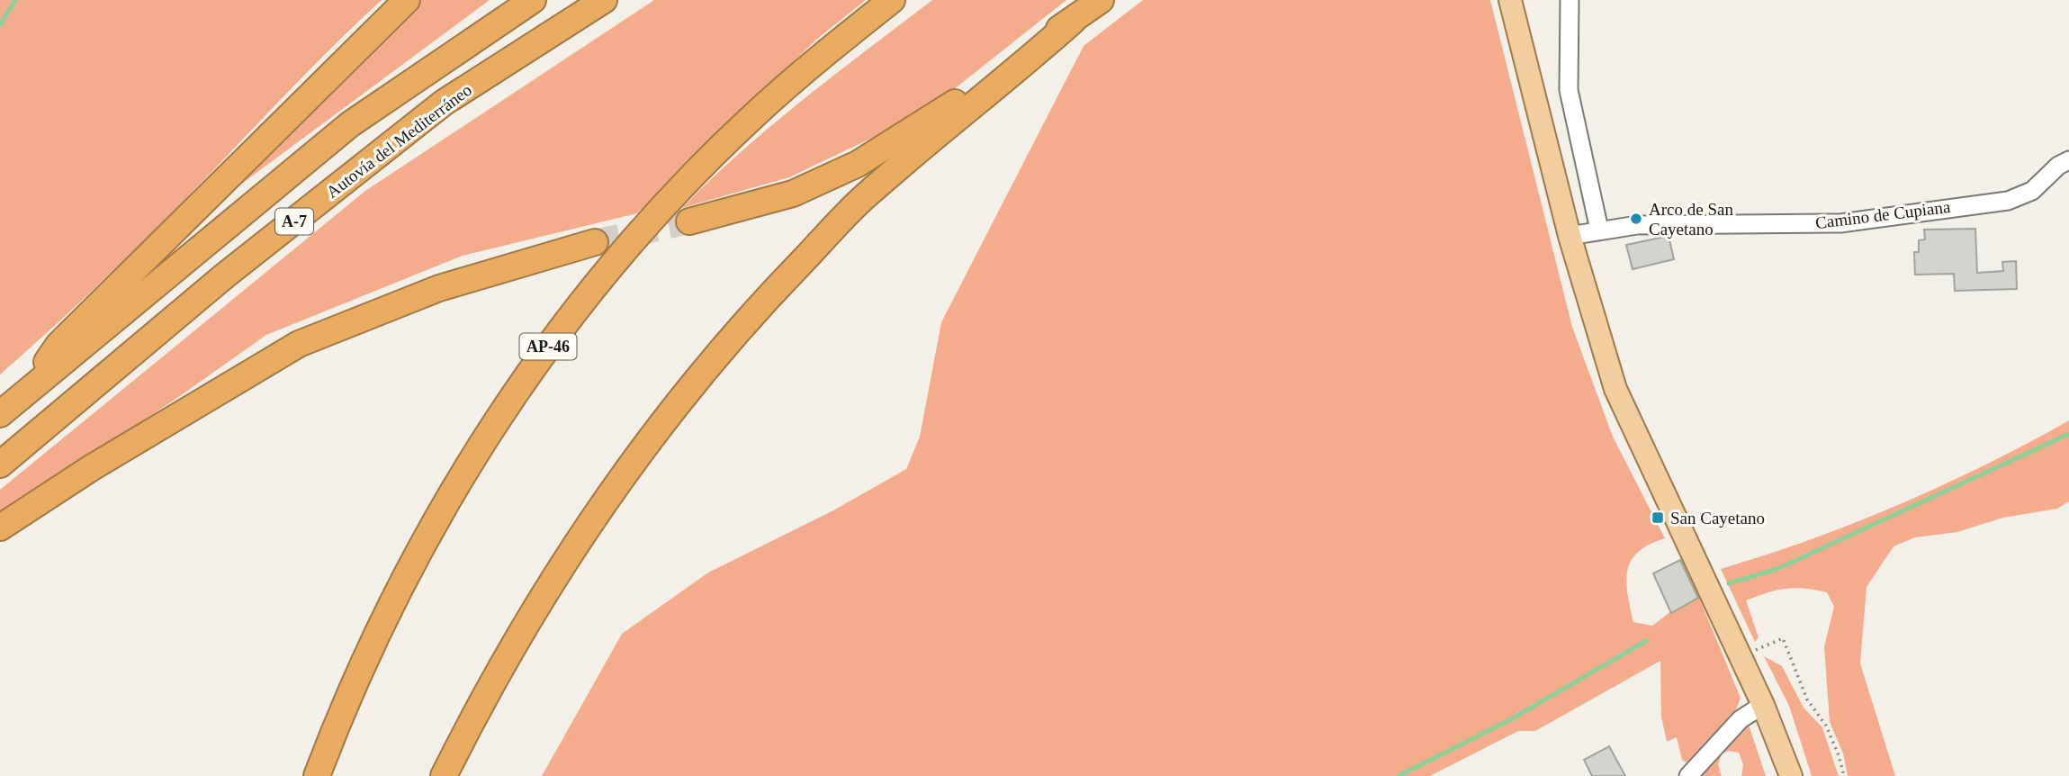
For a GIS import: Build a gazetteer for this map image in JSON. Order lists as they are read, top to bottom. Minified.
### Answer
{"streets":{"highway":["Autovía del Mediterráneo","A-7","AP-46"],"street":["Camino de Cupiana"]},"places":{"other":["Arco de San Cayetano"],"transit":["San Cayetano"]}}
